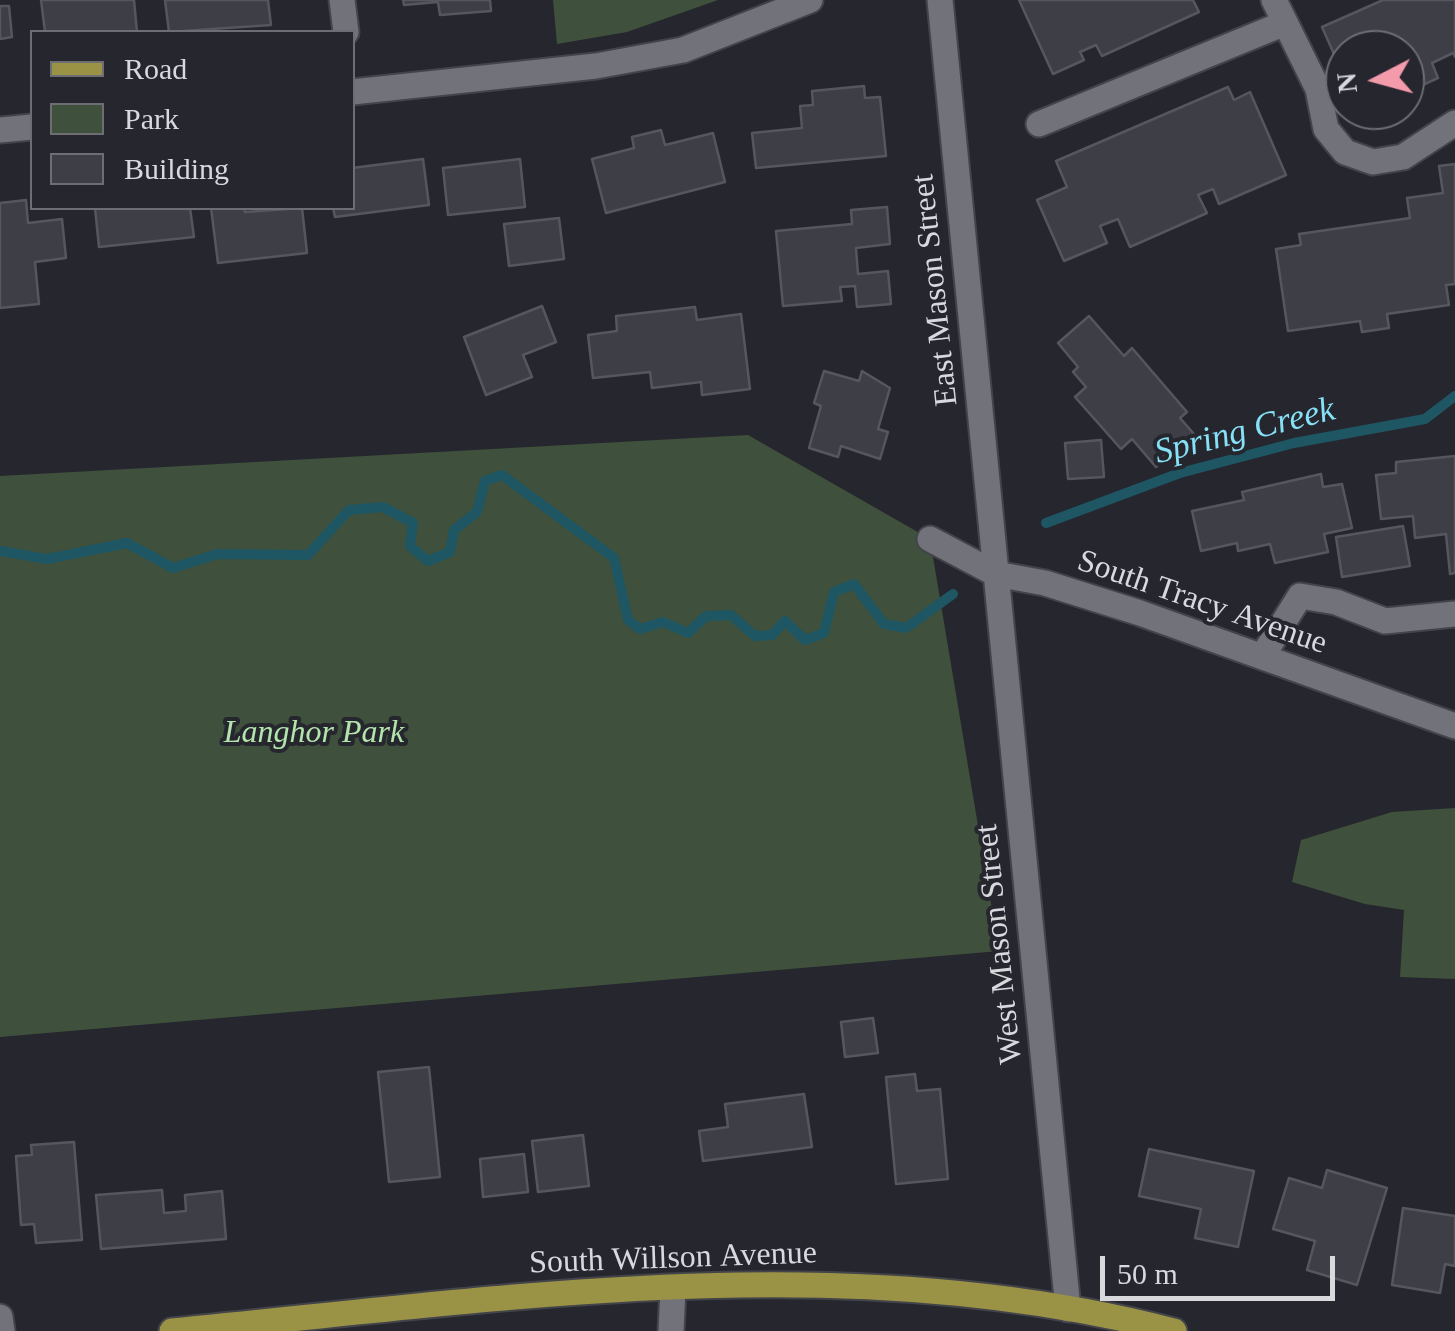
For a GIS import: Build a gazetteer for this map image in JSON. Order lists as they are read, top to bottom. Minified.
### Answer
{"streets":{"main road":["South Willson Avenue"],"street":["East Mason Street","South Tracy Avenue","West Mason Street"]},"crossings":[["East Mason Street","South Tracy Avenue"],["East Mason Street","West Mason Street"],["South Tracy Avenue","West Mason Street"],["West Mason Street","South Willson Avenue"]],"water":["Spring Creek"],"parks":["Langhor Park"],"legend":["Road","Park","Building"],"scale_bar":"50 m","north":"left"}
